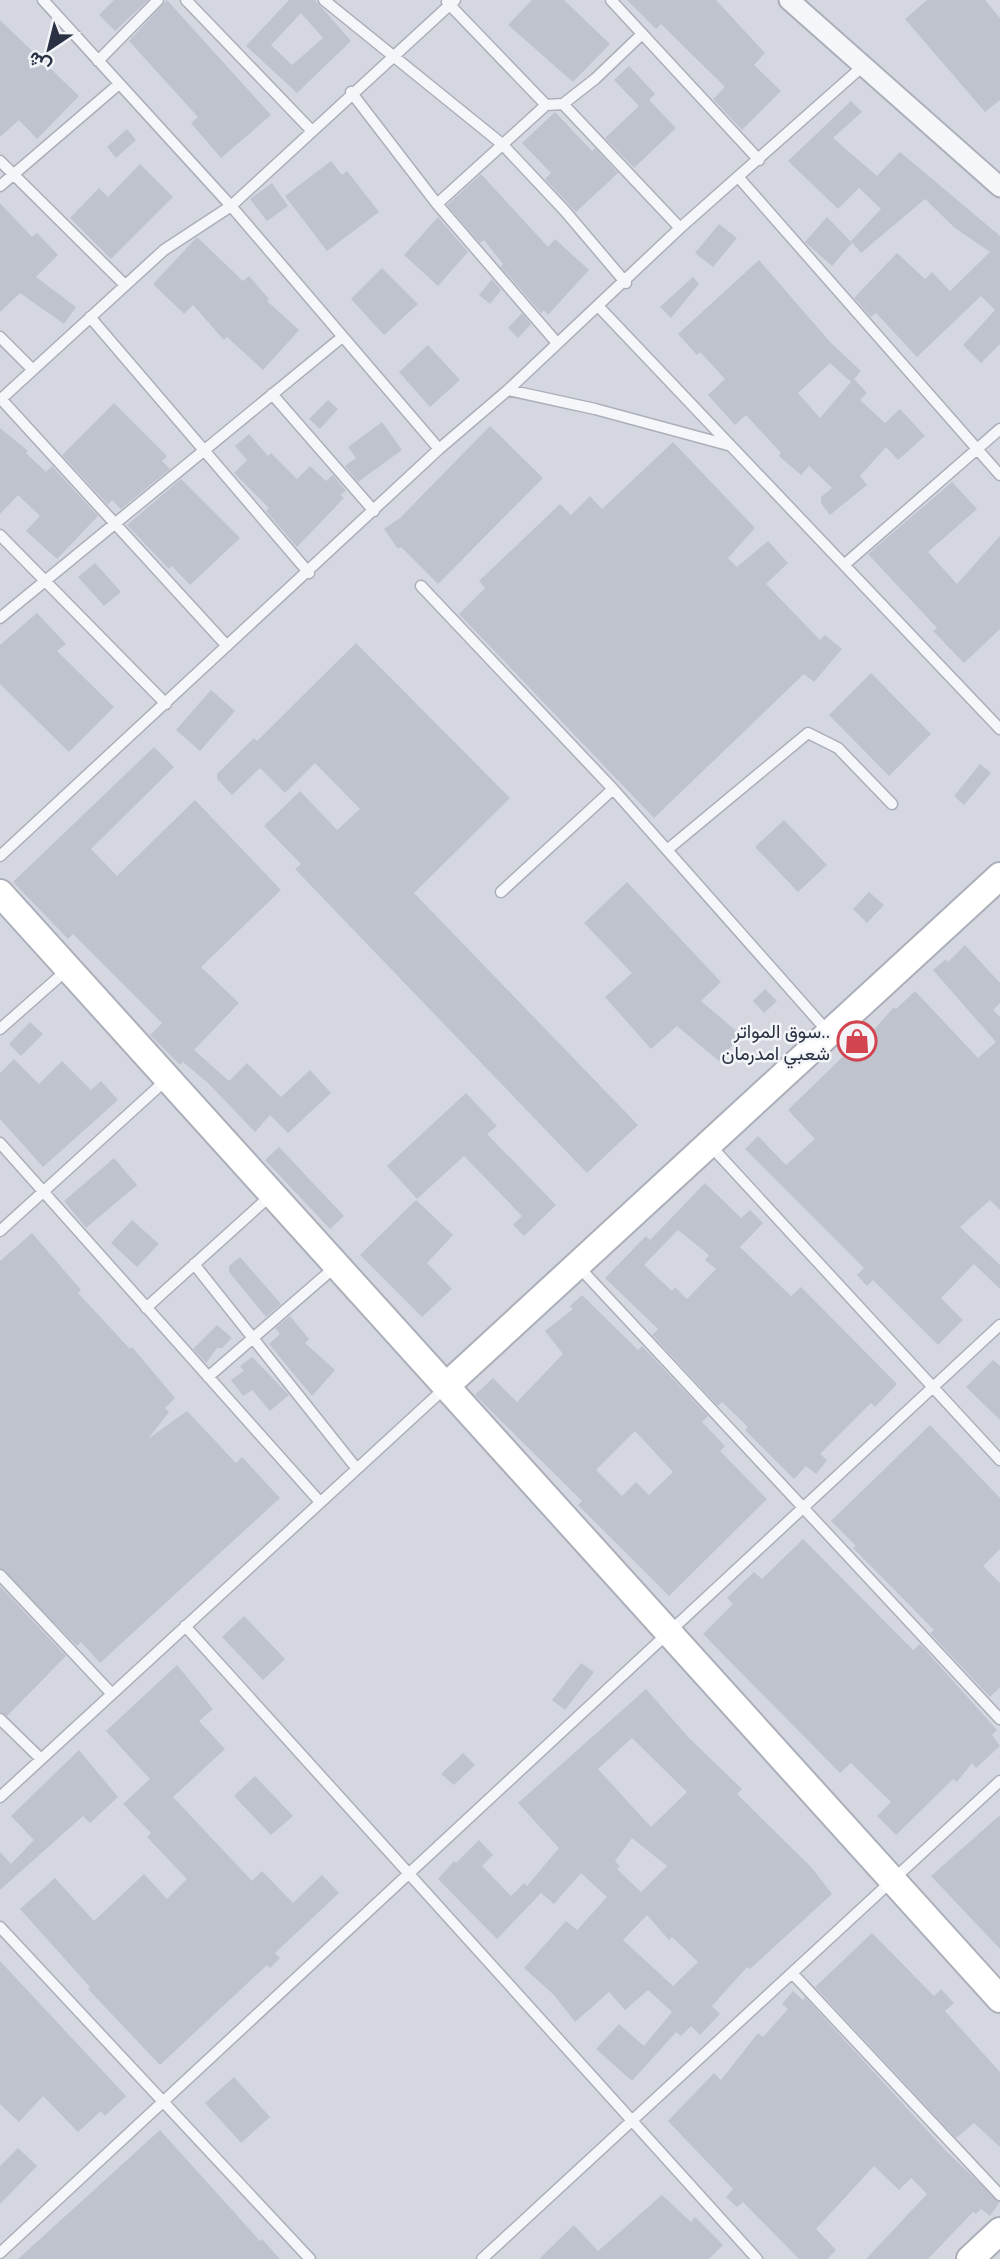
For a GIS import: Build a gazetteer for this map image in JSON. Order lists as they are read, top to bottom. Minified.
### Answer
{"places":{"shop":["سوق المواتر.. شعبي امدرمان"]},"north":"bottom left"}
